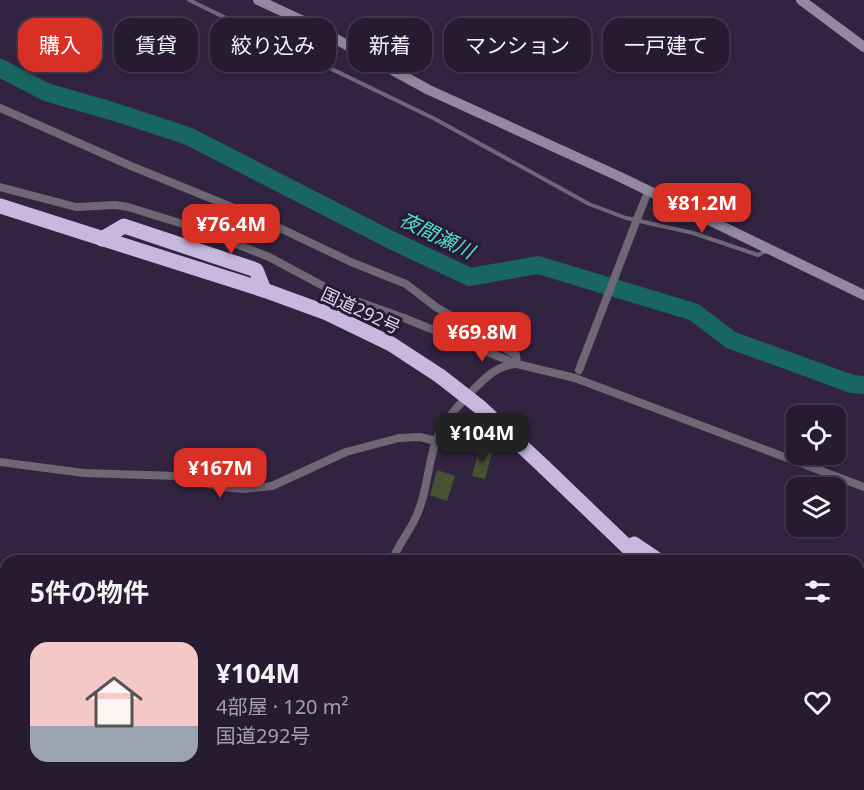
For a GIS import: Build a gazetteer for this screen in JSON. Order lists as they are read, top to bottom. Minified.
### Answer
{"streets":{"highway":["国道292号"]},"water":["夜間瀬川"],"page":{"chip":["購入","賃貸","絞り込み","新着","マンション","一戸建て"],"price":["¥81.2M","¥76.4M","¥69.8M","¥104M","¥167M"],"heading":"5件の物件","list":[{"name":"¥104M","note":"4部屋 · 120 m² · 国道292号"}]}}
